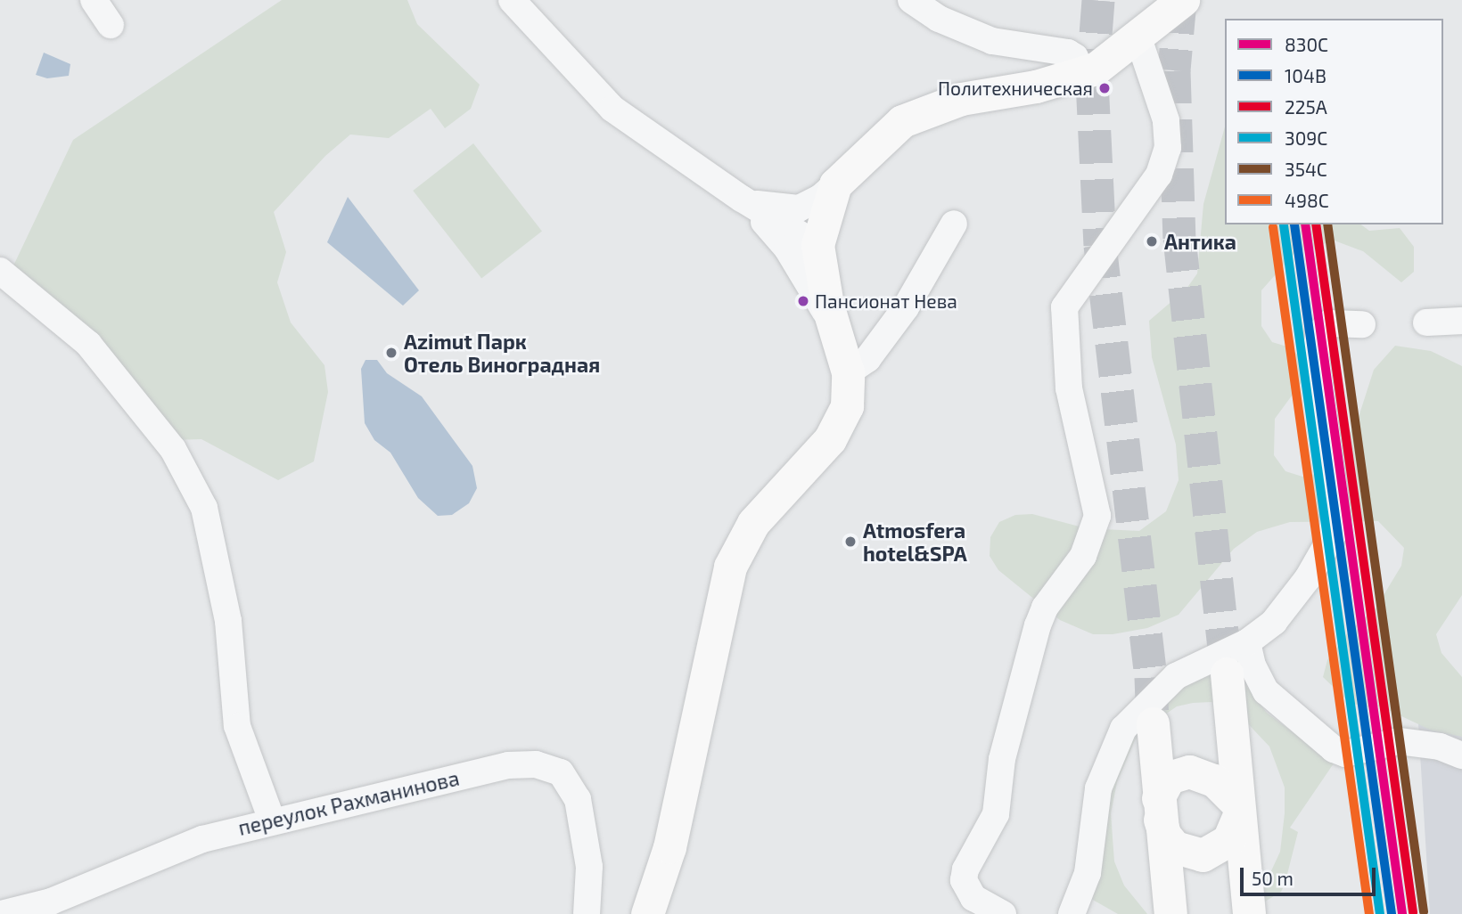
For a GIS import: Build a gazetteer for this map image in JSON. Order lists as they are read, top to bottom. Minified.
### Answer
{"streets":{"street":["переулок Рахманинова"]},"places":["Политехническая","Антика","Пансионат Нева","Azimut Парк Отель Виноградная","Atmosfera hotel&SPA"],"lines":["transit line 830С","transit line 104В","transit line 225А","transit line 354С","transit line 309С","transit line 498С"],"legend":["830С","104В","225А","309С","354С","498С"],"scale_bar":"50 m"}
